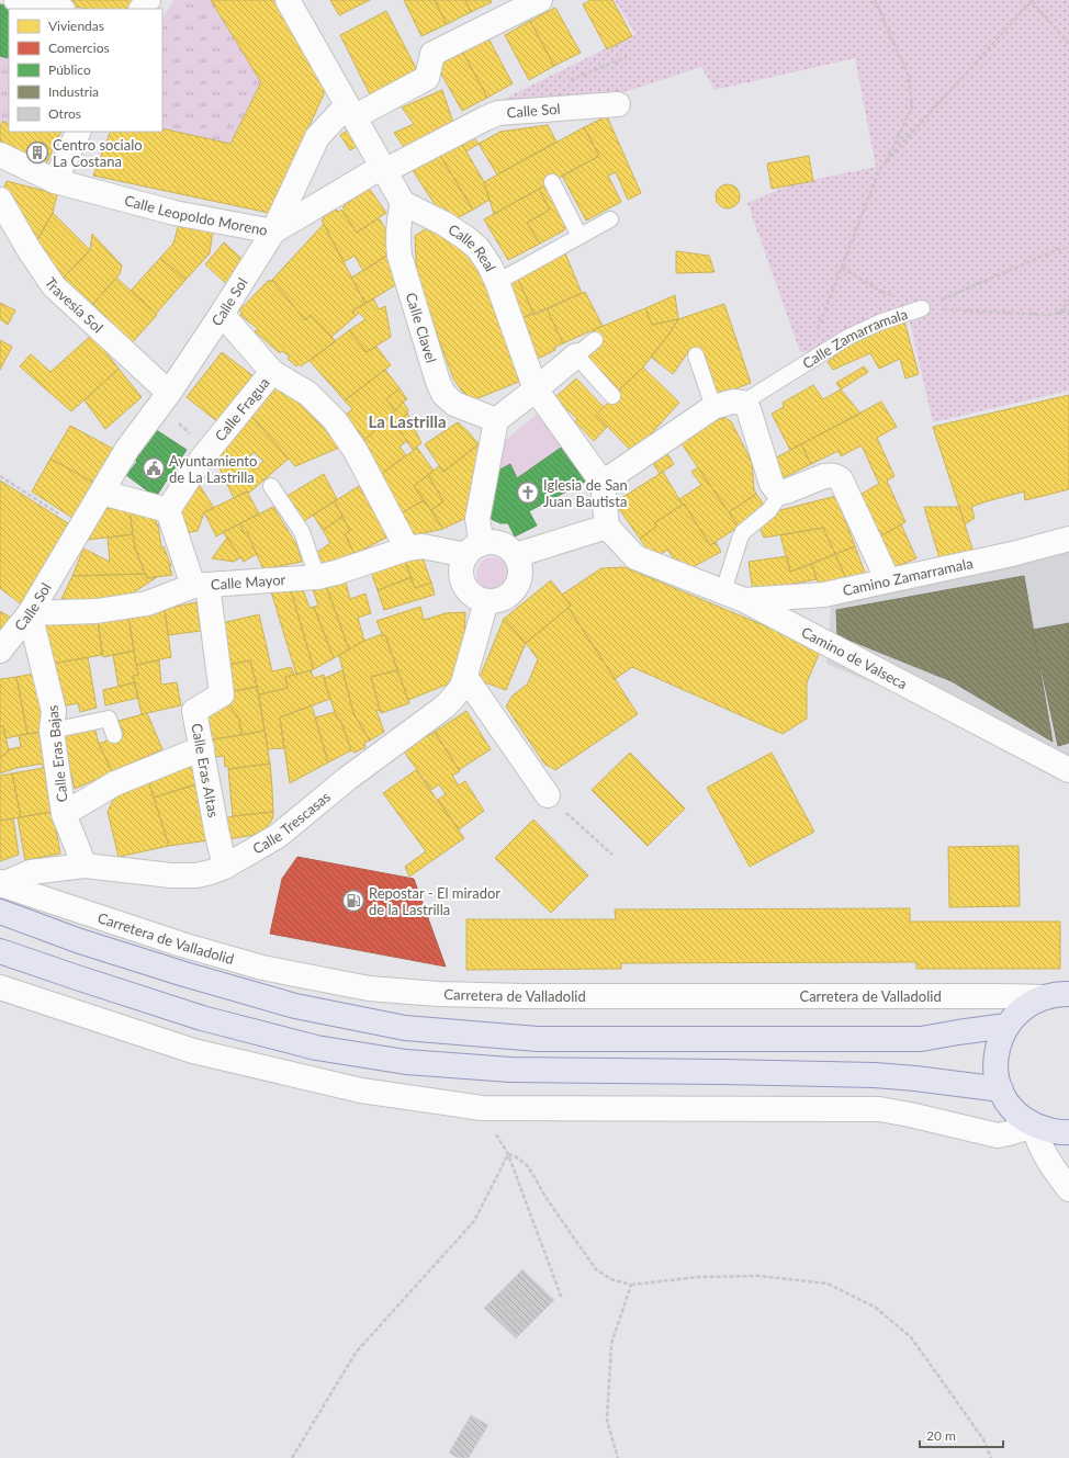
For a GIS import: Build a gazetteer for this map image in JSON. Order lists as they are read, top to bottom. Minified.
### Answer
{"streets":{"highway":["Carretera de Valladolid"],"street":["Calle Sol","Calle Leopoldo Moreno","Calle Real","Travesía Sol","Calle Clavel","Calle Zamarramala","Calle Fragua","Camino Zamarramala","Calle Mayor","Camino de Valseca","Calle Eras Bajas","Calle Eras Altas","Calle Trescasas"]},"crossings":[["Calle Sol","Calle Leopoldo Moreno"],["Calle Sol","Travesía Sol"],["Calle Sol","Calle Fragua"],["Calle Sol","Calle Mayor"],["Calle Sol","Calle Eras Bajas"],["Calle Real","Calle Clavel"],["Calle Real","Calle Zamarramala"],["Calle Real","Camino de Valseca"],["Calle Fragua","Calle Mayor"],["Camino Zamarramala","Camino de Valseca"],["Calle Mayor","Calle Eras Bajas"],["Calle Mayor","Calle Eras Altas"],["Calle Mayor","Calle Trescasas"],["Calle Eras Bajas","Calle Trescasas"],["Calle Eras Altas","Calle Trescasas"],["Calle Trescasas","Carretera de Valladolid"]],"districts":["La Lastrilla"],"places":{"building":["Centro socialo La Costana"],"public building":["Ayuntamiento de La Lastrilla"],"church":["Iglesia de San Juan Bautista"],"fuel station":["Repostar - El mirador de la Lastrilla"]},"legend":["Viviendas","Comercios","Público","Industria","Otros"],"scale_bar":"20 m"}
